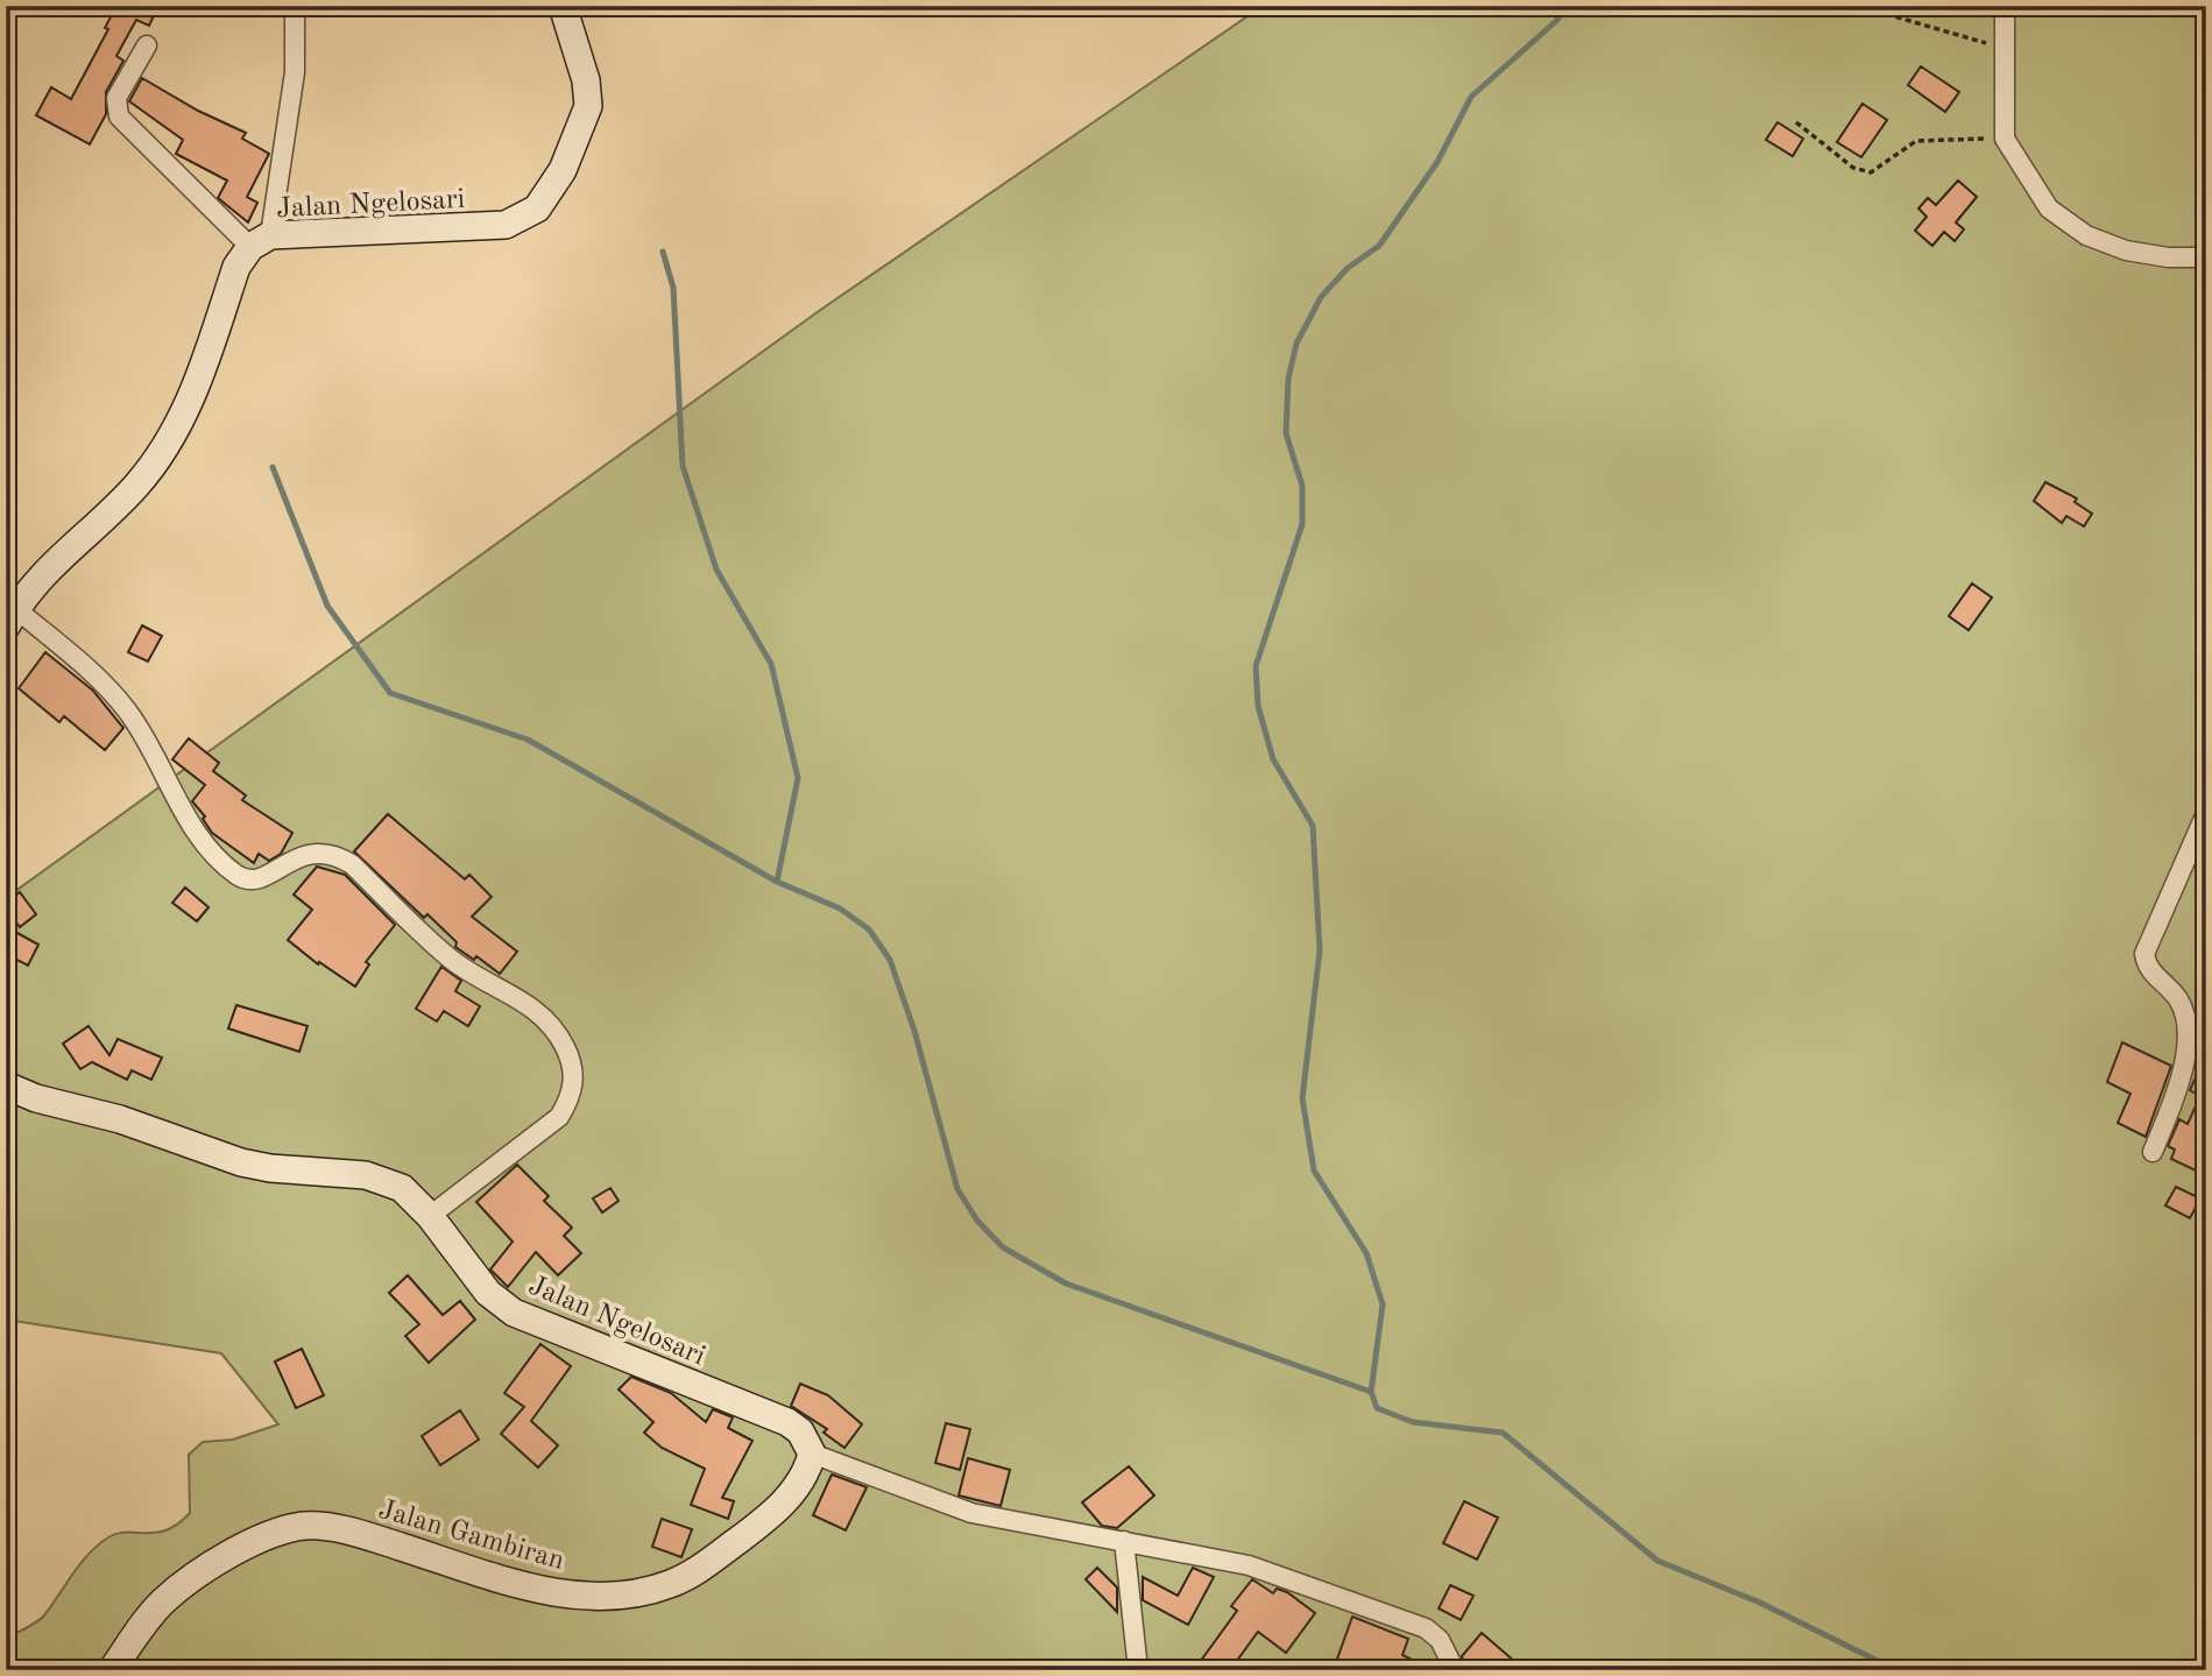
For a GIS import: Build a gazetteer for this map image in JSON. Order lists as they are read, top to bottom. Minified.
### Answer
{"streets":{"street":["Jalan Ngelosari","Jalan Gambiran"]},"crossings":[["Jalan Ngelosari","Jalan Gambiran"]]}
